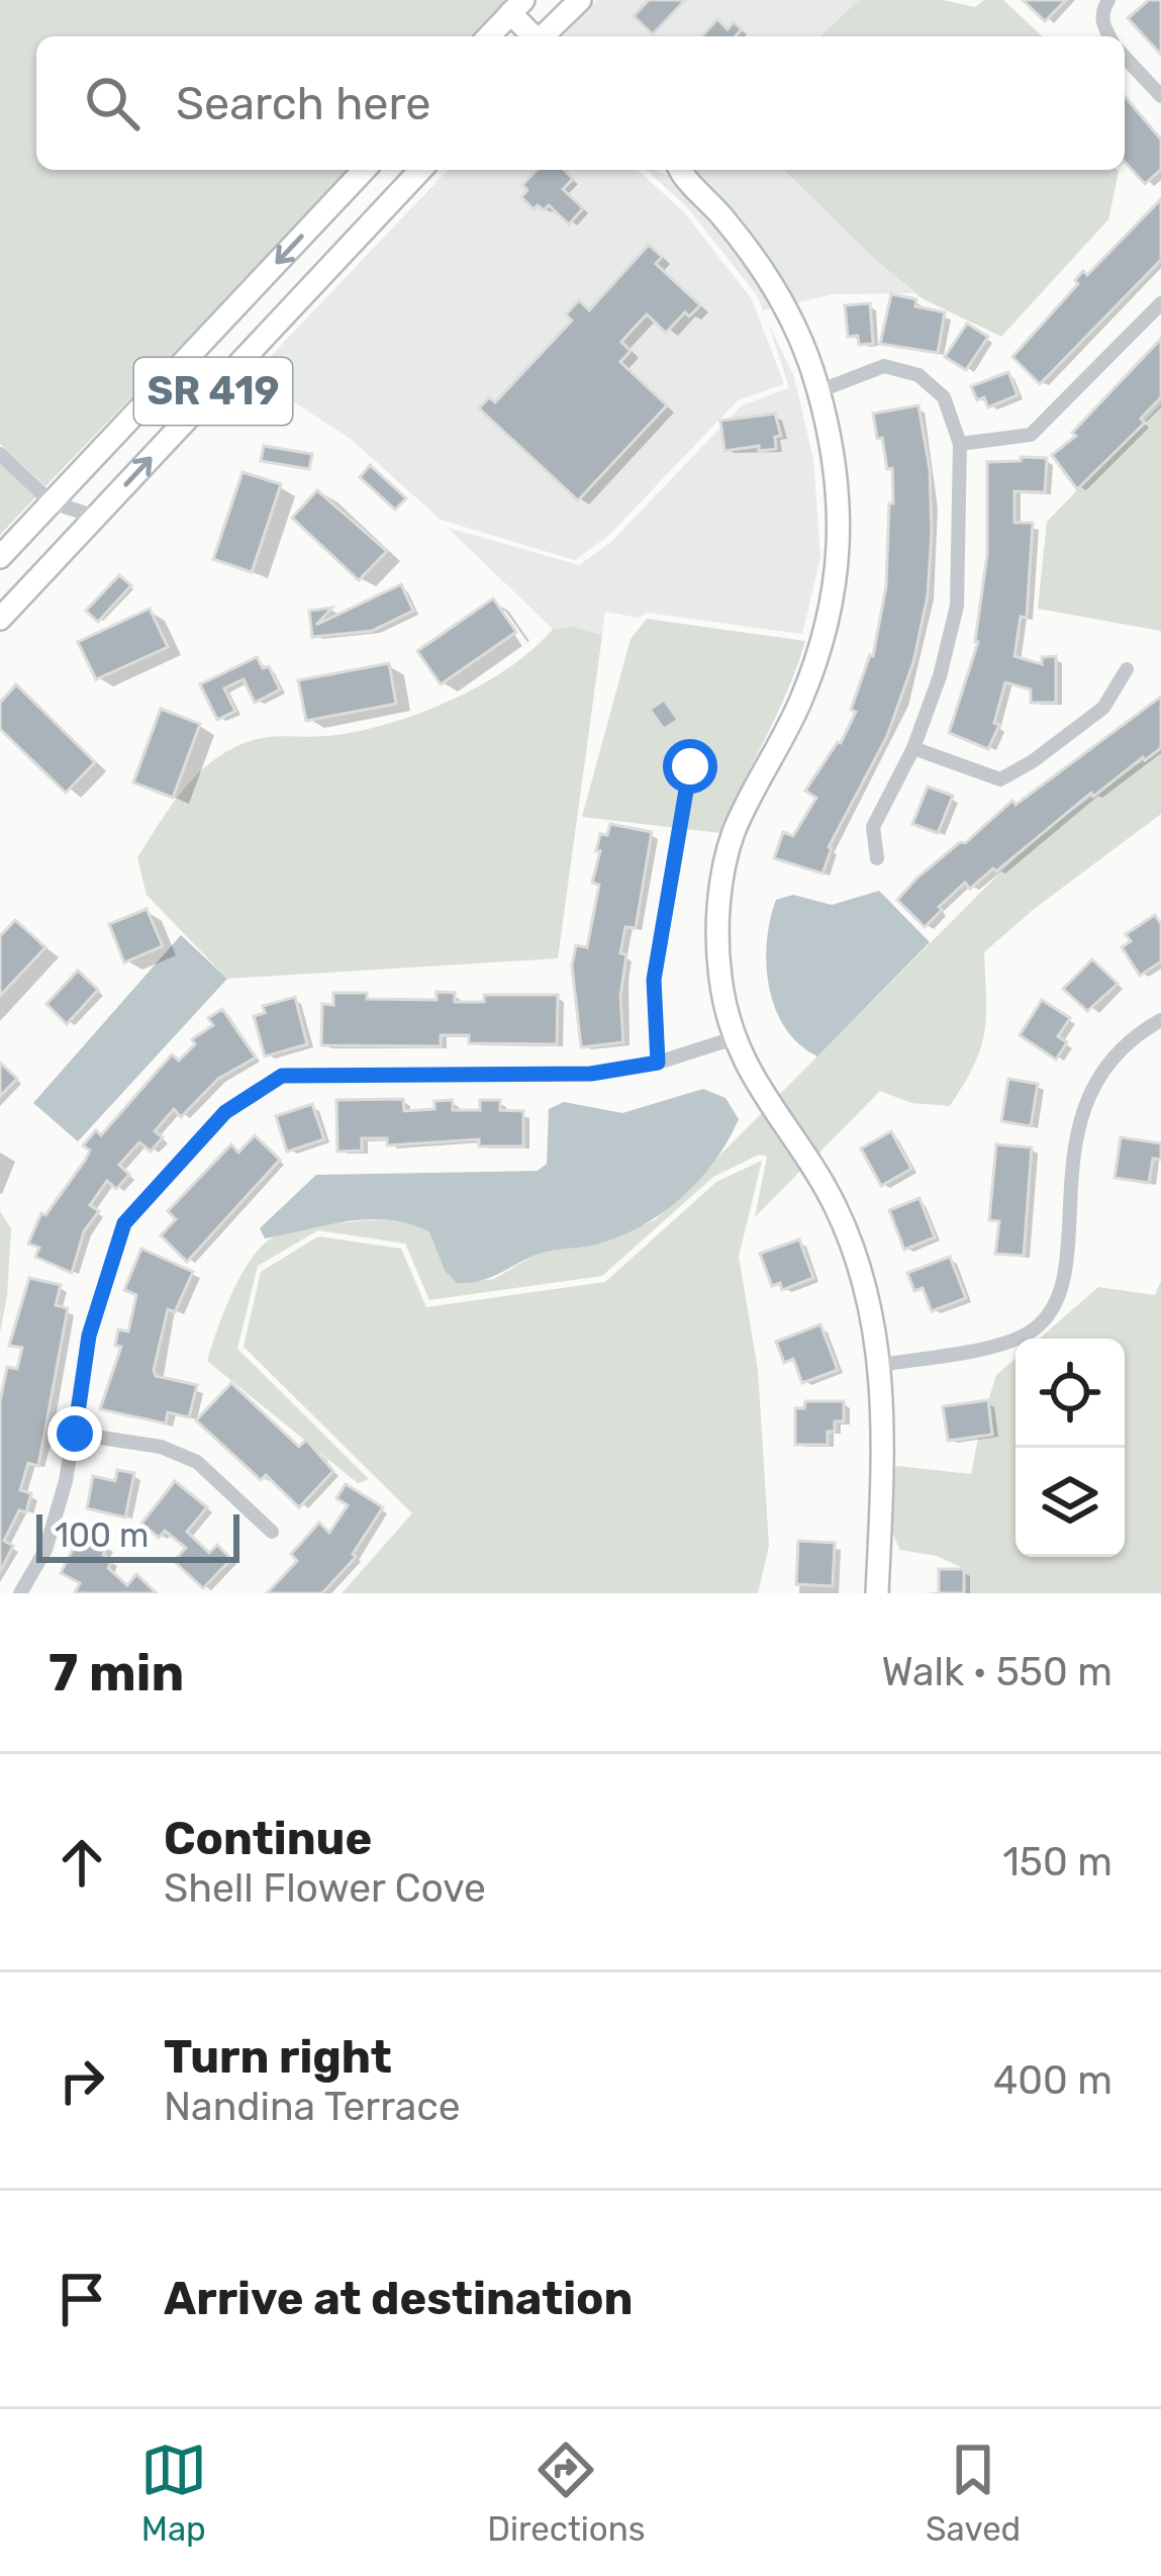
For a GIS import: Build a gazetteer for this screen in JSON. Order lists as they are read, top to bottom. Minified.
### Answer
{"streets":{"street":["SR 419"]},"scale_bar":"100 m","page":{"search":"Search here","scale":"100 m","heading":["7 min","Walk · 550 m"],"list":[["Continue","Shell Flower Cove","150 m"],["Turn right","Nandina Terrace","400 m"],"Arrive at destination"],"nav":["Map","Directions","Saved"]}}
